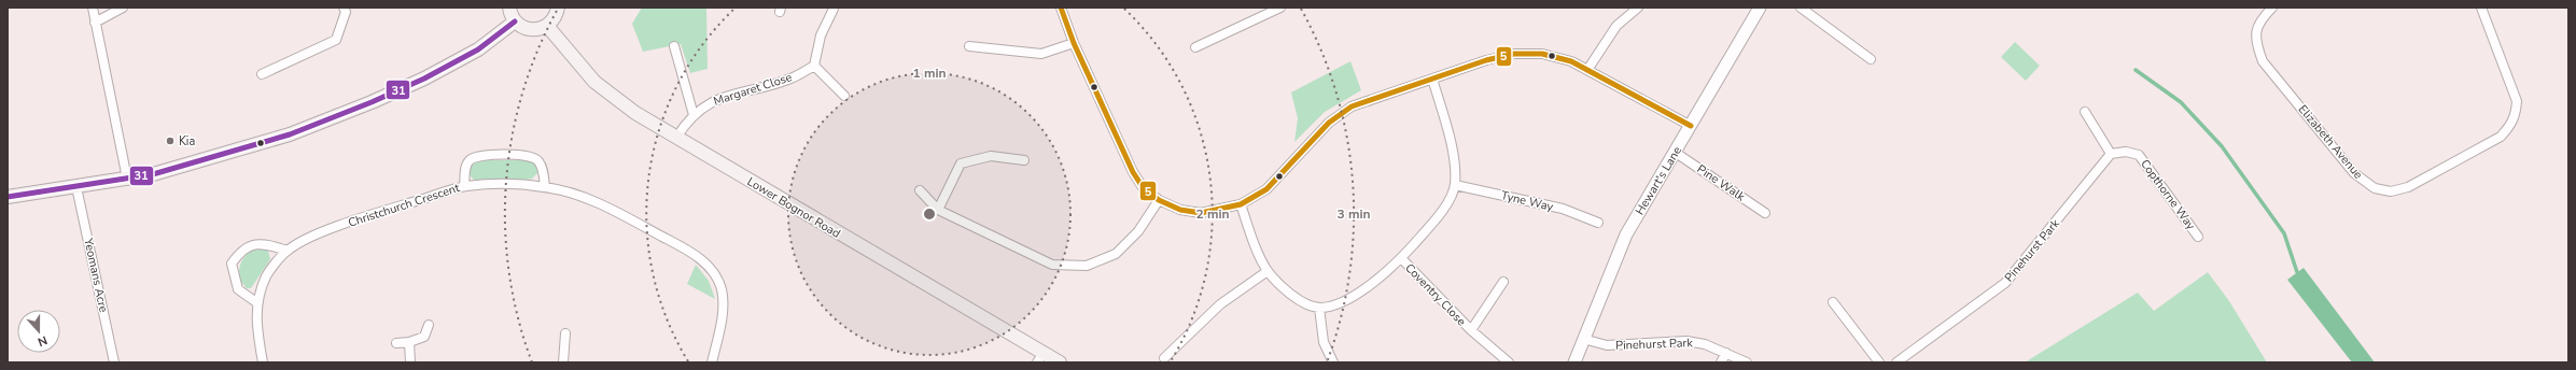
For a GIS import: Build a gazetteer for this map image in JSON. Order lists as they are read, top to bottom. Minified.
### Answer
{"streets":{"main road":["Lower Bognor Road"],"street":["Margaret Close","Elizabeth Avenue","Hewart's Lane","Pine Walk","Copthorne Way","Tyne Way","Christchurch Crescent","Pinehurst Park","Yeomans Acre","Coventry Close"]},"crossings":[["Margaret Close","Lower Bognor Road"],["Hewart's Lane","Pine Walk"],["Hewart's Lane","Pinehurst Park"],["Copthorne Way","Pinehurst Park"]],"places":["Kia"],"lines":["transit line 5","transit line 31"],"north":"bottom","rings":["1 min","2 min","3 min"]}
